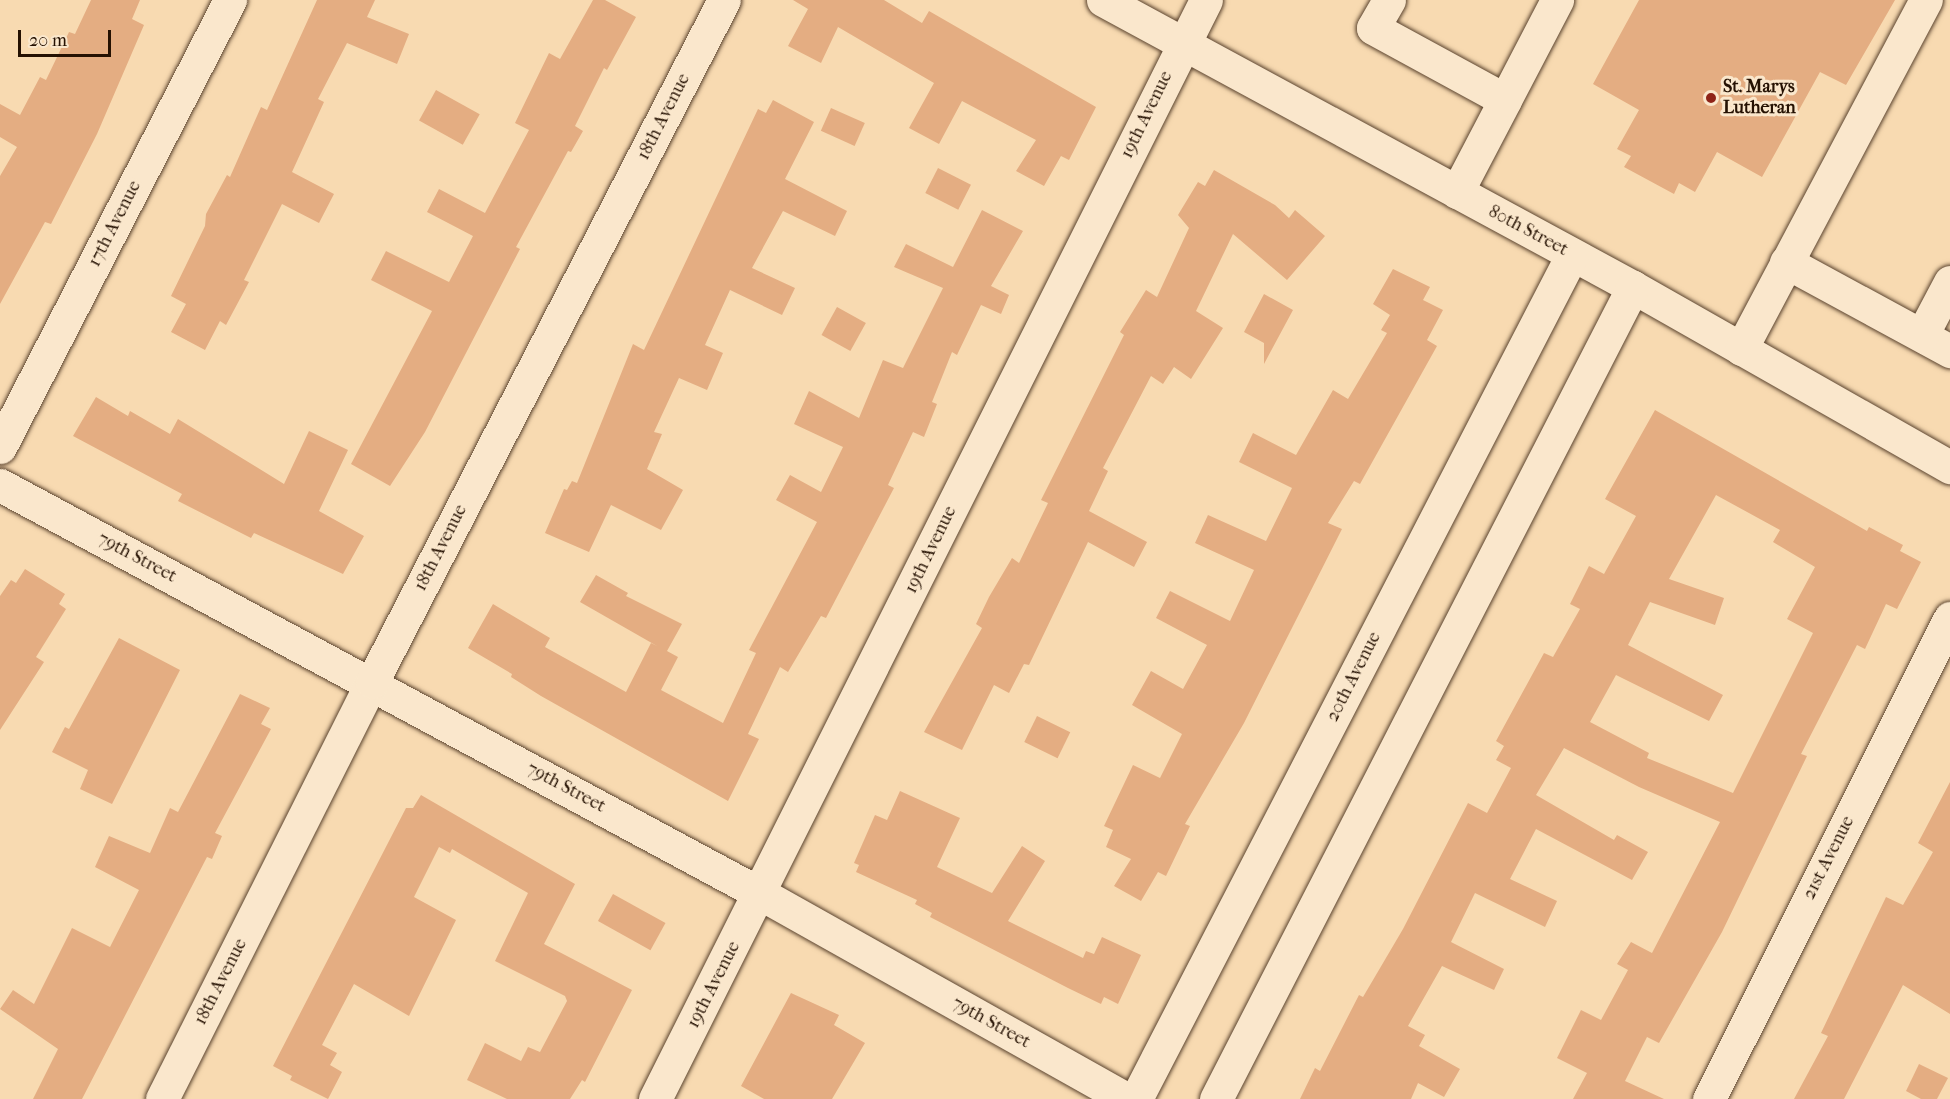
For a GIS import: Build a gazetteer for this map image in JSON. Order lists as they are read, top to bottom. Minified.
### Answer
{"streets":{"street":["19th Avenue","18th Avenue","17th Avenue","80th Street","79th Street","20th Avenue","21st Avenue"]},"crossings":[["19th Avenue","80th Street"],["19th Avenue","79th Street"],["18th Avenue","79th Street"],["80th Street","20th Avenue"]],"places":["St. Marys Lutheran"],"scale_bar":"20 m"}
